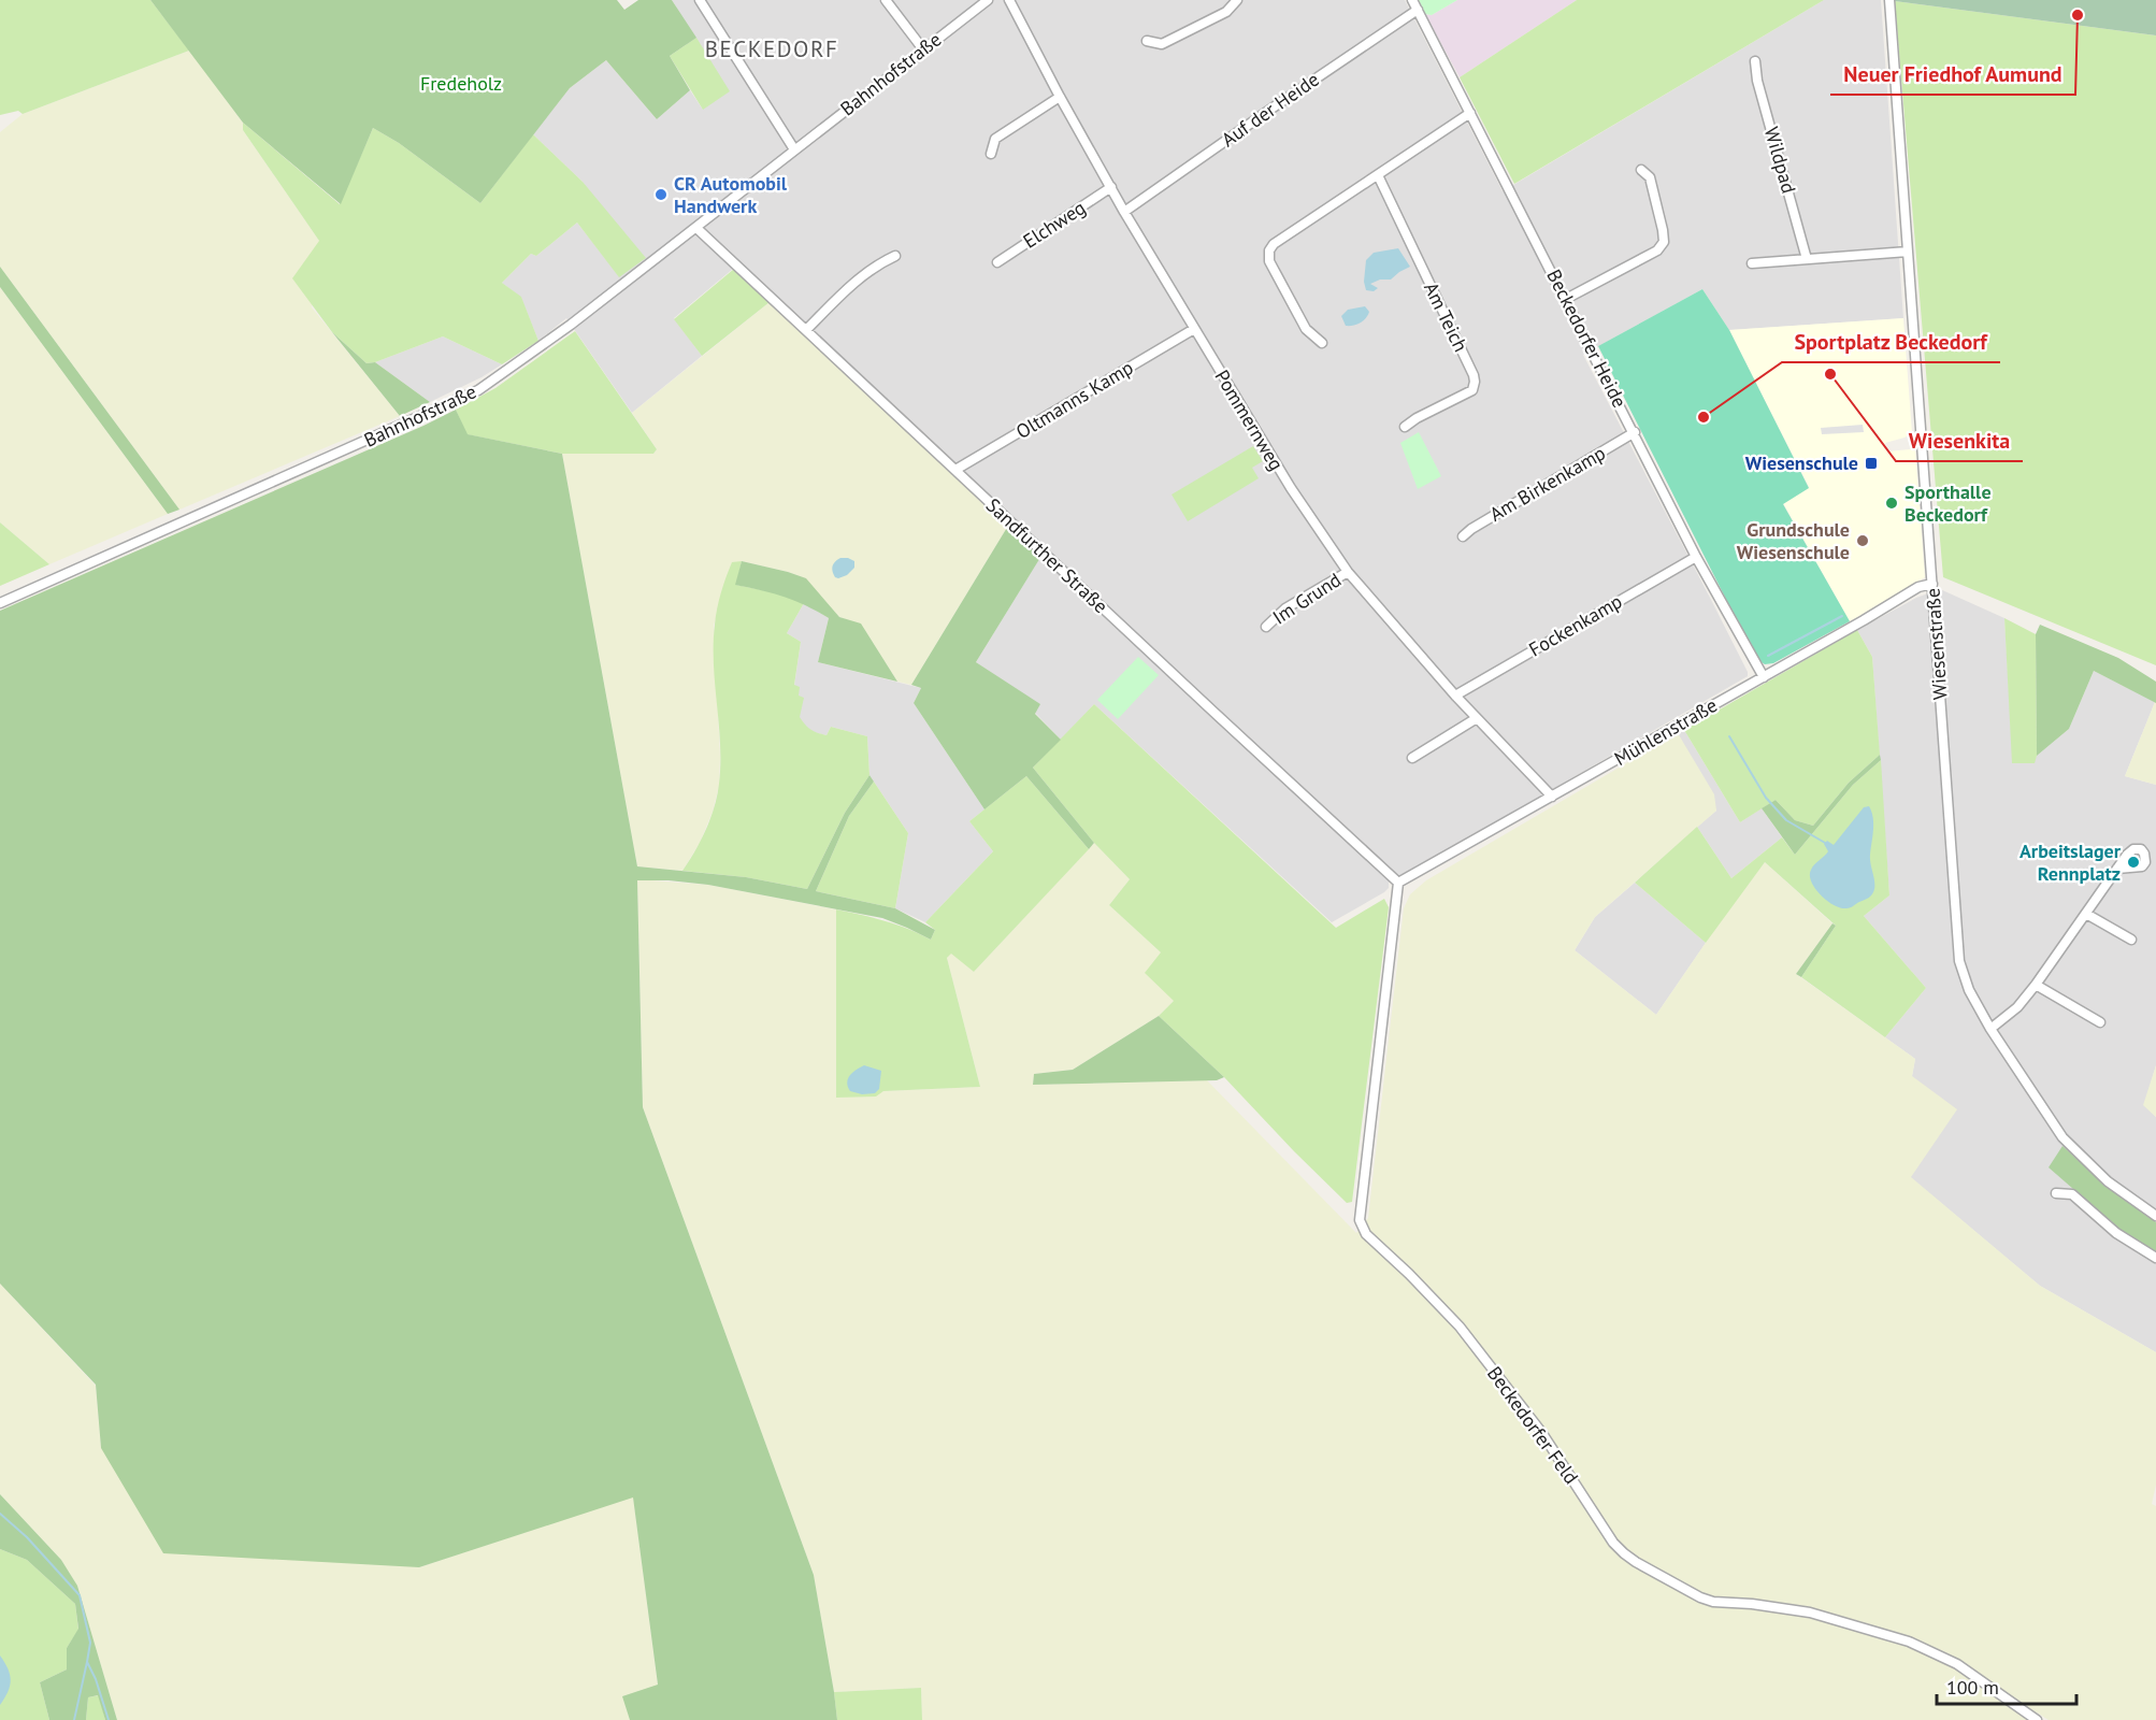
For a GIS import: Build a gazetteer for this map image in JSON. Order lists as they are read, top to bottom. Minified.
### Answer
{"streets":{"street":["Bahnhofstraße","Auf der Heide","Wildpad","Elchweg","Am Teich","Beckedorfer Heide","Oltmanns Kamp","Pommernweg","Am Birkenkamp","Sandfurther Straße","Im Grund","Fockenkamp","Wiesenstraße","Mühlenstraße","Beckedorfer Feld"]},"crossings":[["Bahnhofstraße","Sandfurther Straße"],["Auf der Heide","Beckedorfer Heide"],["Auf der Heide","Pommernweg"],["Elchweg","Pommernweg"],["Beckedorfer Heide","Am Birkenkamp"],["Beckedorfer Heide","Fockenkamp"],["Beckedorfer Heide","Mühlenstraße"],["Oltmanns Kamp","Pommernweg"],["Oltmanns Kamp","Sandfurther Straße"],["Pommernweg","Im Grund"],["Pommernweg","Fockenkamp"],["Pommernweg","Mühlenstraße"],["Sandfurther Straße","Mühlenstraße"],["Sandfurther Straße","Beckedorfer Feld"],["Wiesenstraße","Mühlenstraße"],["Mühlenstraße","Beckedorfer Feld"]],"districts":["BECKEDORF"],"parks":["Fredeholz"],"places":{"other":["Neuer Friedhof Aumund","CR Automobil Handwerk","Wiesenkita","Sportplatz Beckedorf","Sporthalle Beckedorf","Grundschule Wiesenschule","Arbeitslager Rennplatz"],"transit":["Wiesenschule"]},"scale_bar":"100 m"}
